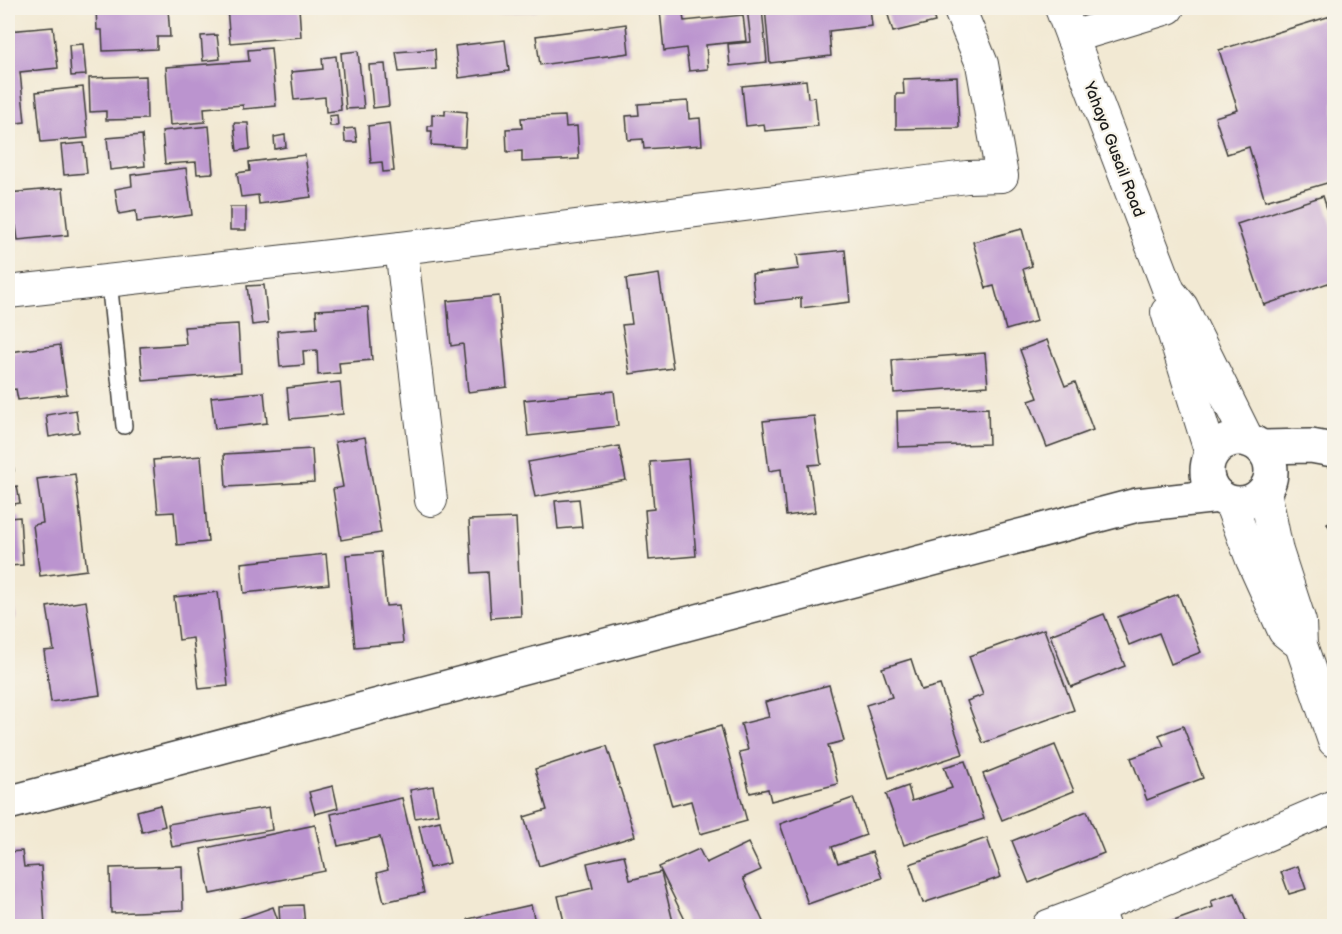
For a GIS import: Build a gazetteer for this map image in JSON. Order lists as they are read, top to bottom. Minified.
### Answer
{"streets":{"street":["Yahaya Gusail Road"]}}
